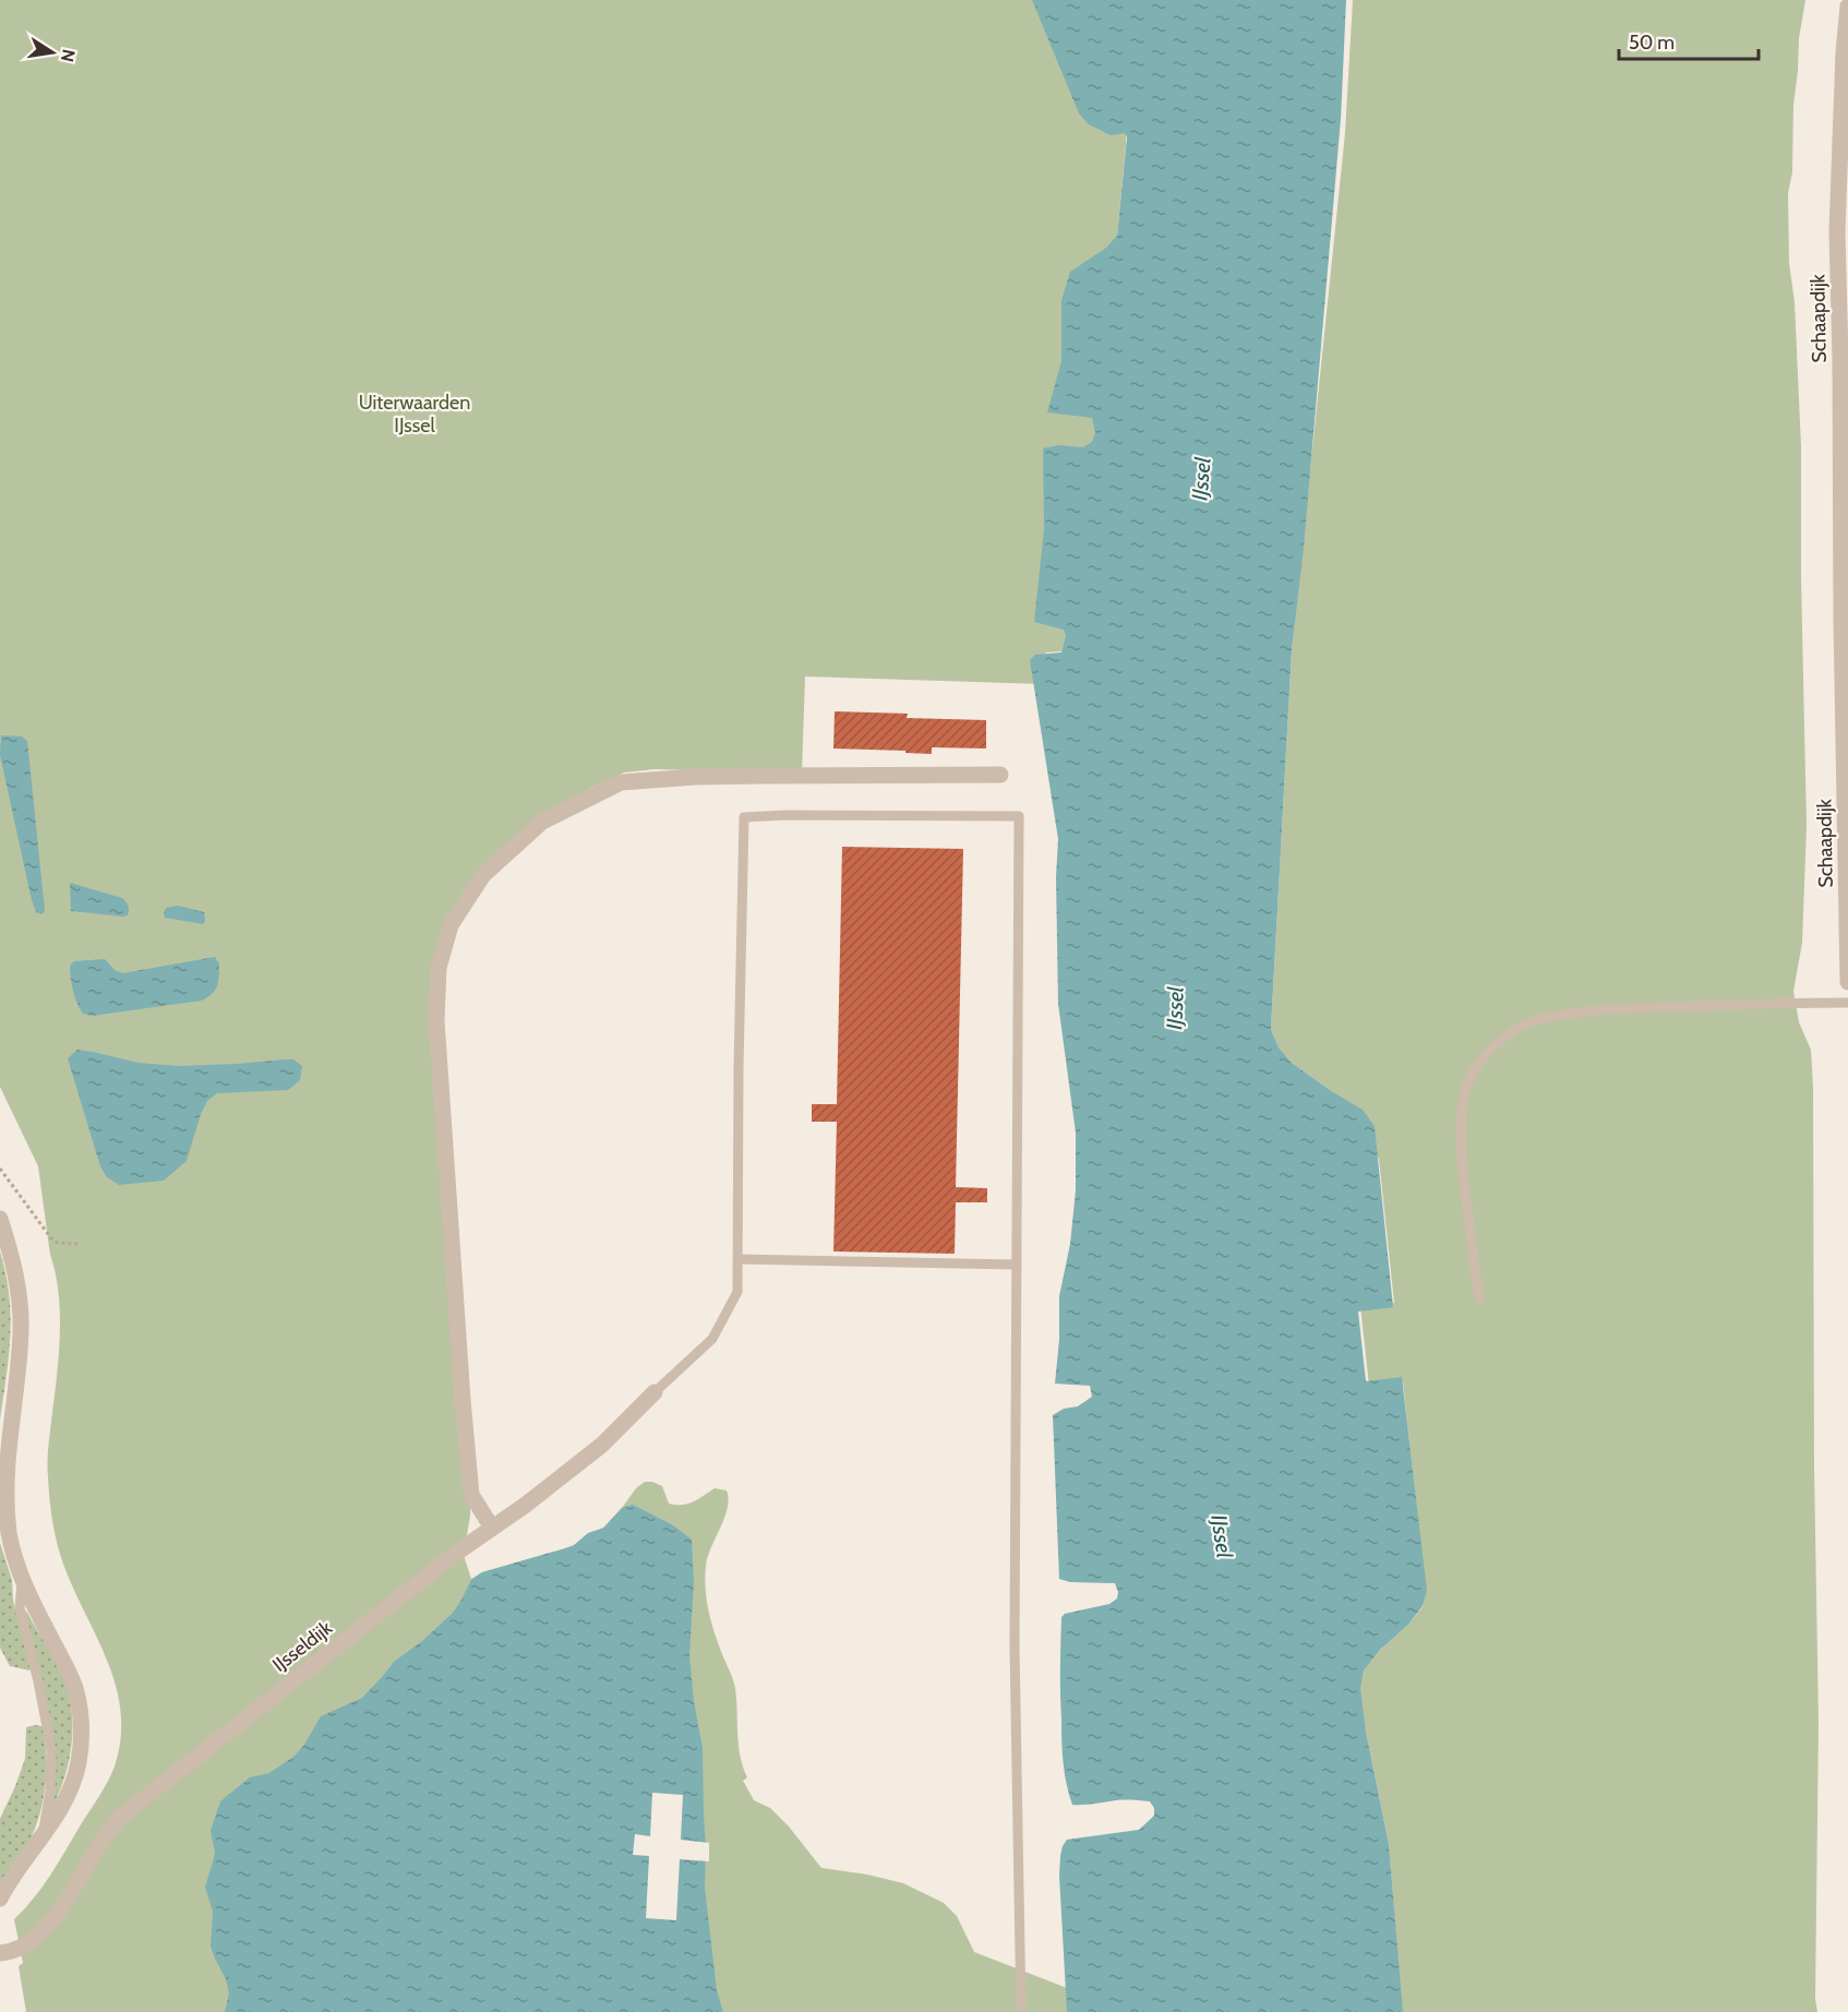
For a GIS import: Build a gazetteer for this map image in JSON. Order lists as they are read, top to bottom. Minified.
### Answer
{"streets":{"street":["Schaapdijk","IJsseldijk"]},"water":["IJssel"],"parks":["Uiterwaarden IJssel"],"scale_bar":"50 m","north":"right"}
